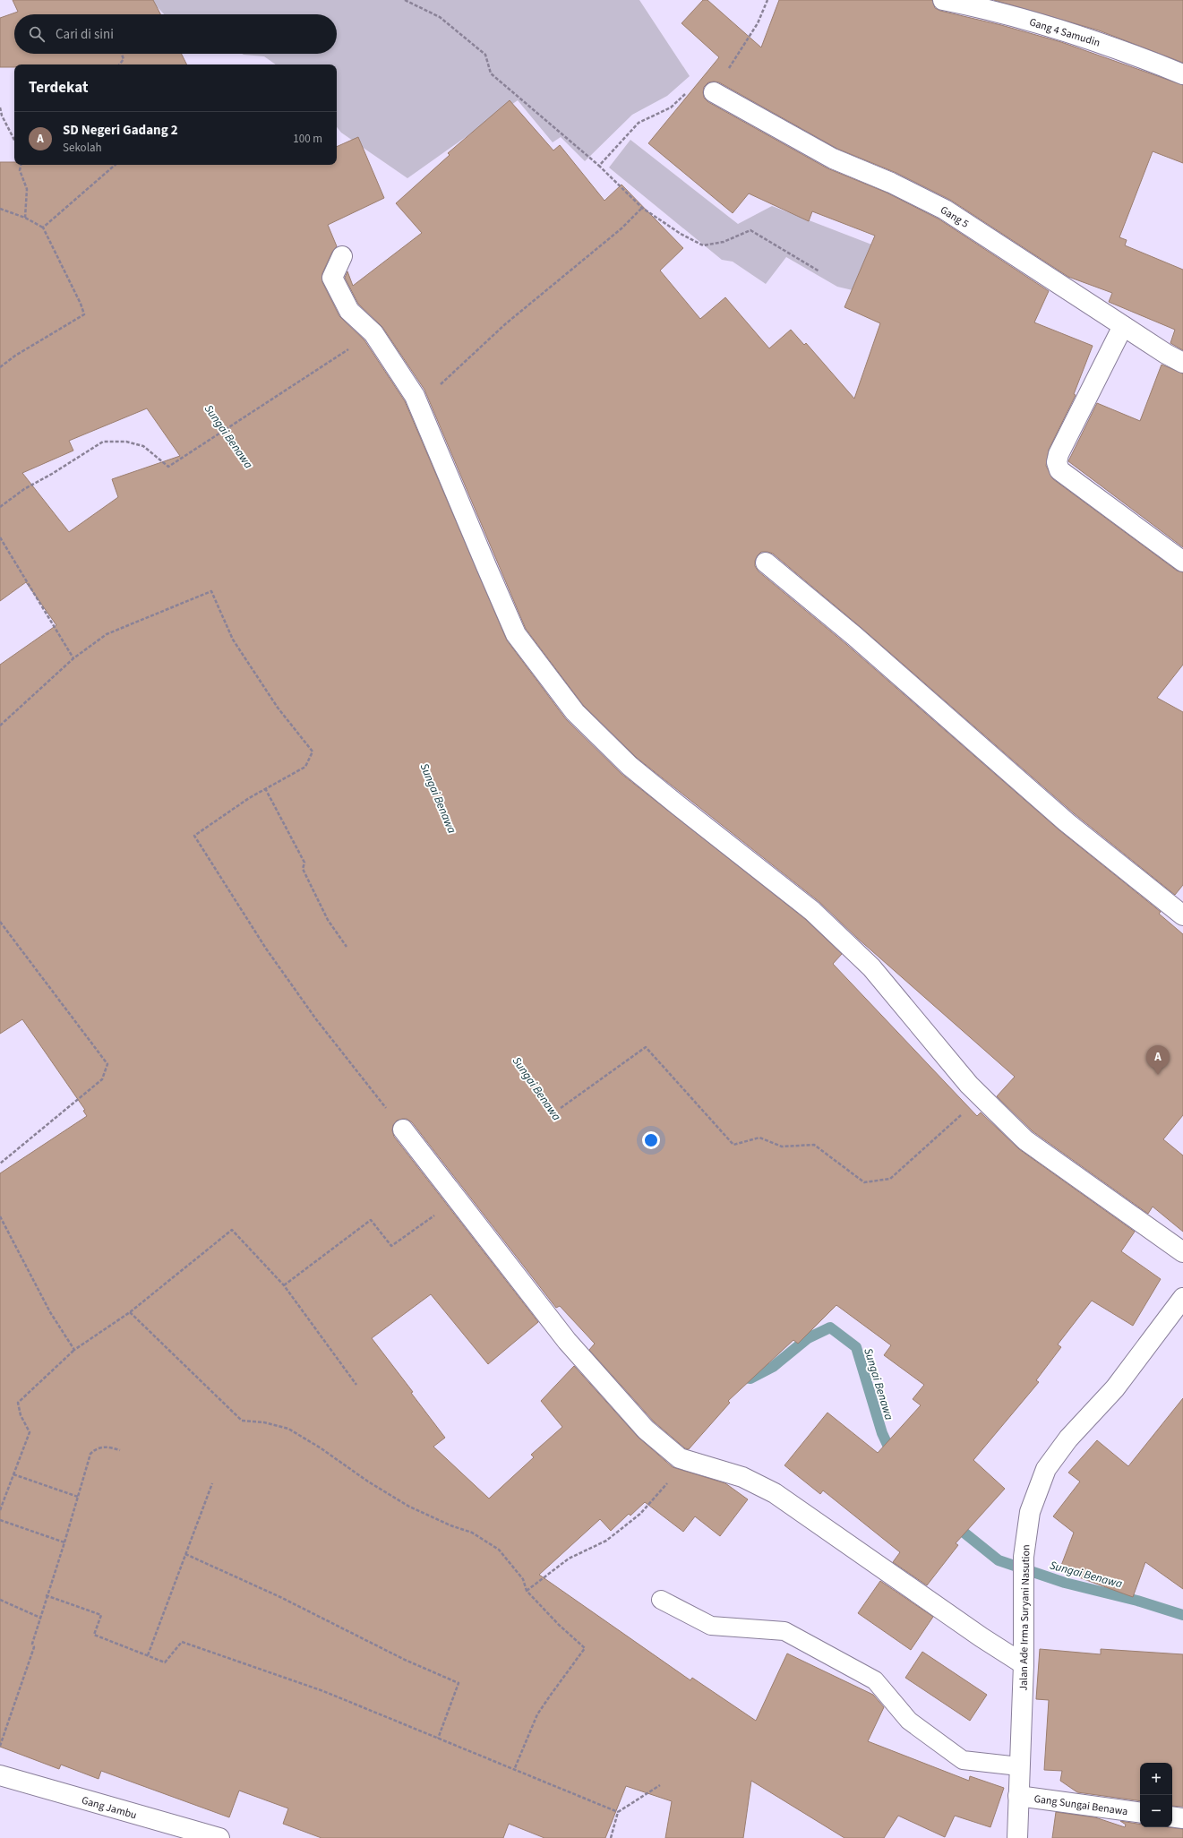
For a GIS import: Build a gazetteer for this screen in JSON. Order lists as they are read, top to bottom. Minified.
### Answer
{"streets":{"street":["Gang 4 Samudin","Gang 5","Jalan Ade Irma Suryani Nasution","Gang Sungai Benawa","Gang Jambu"]},"crossings":[["Jalan Ade Irma Suryani Nasution","Gang Sungai Benawa"]],"water":["Sungai Benawa"],"page":{"search":"Cari di sini","heading":"Terdekat","list":[{"mark":"A","name":"SD Negeri Gadang 2","note":"Sekolah","value":"100 m"}],"pins":"A","map_buttons":["+","−"]}}
